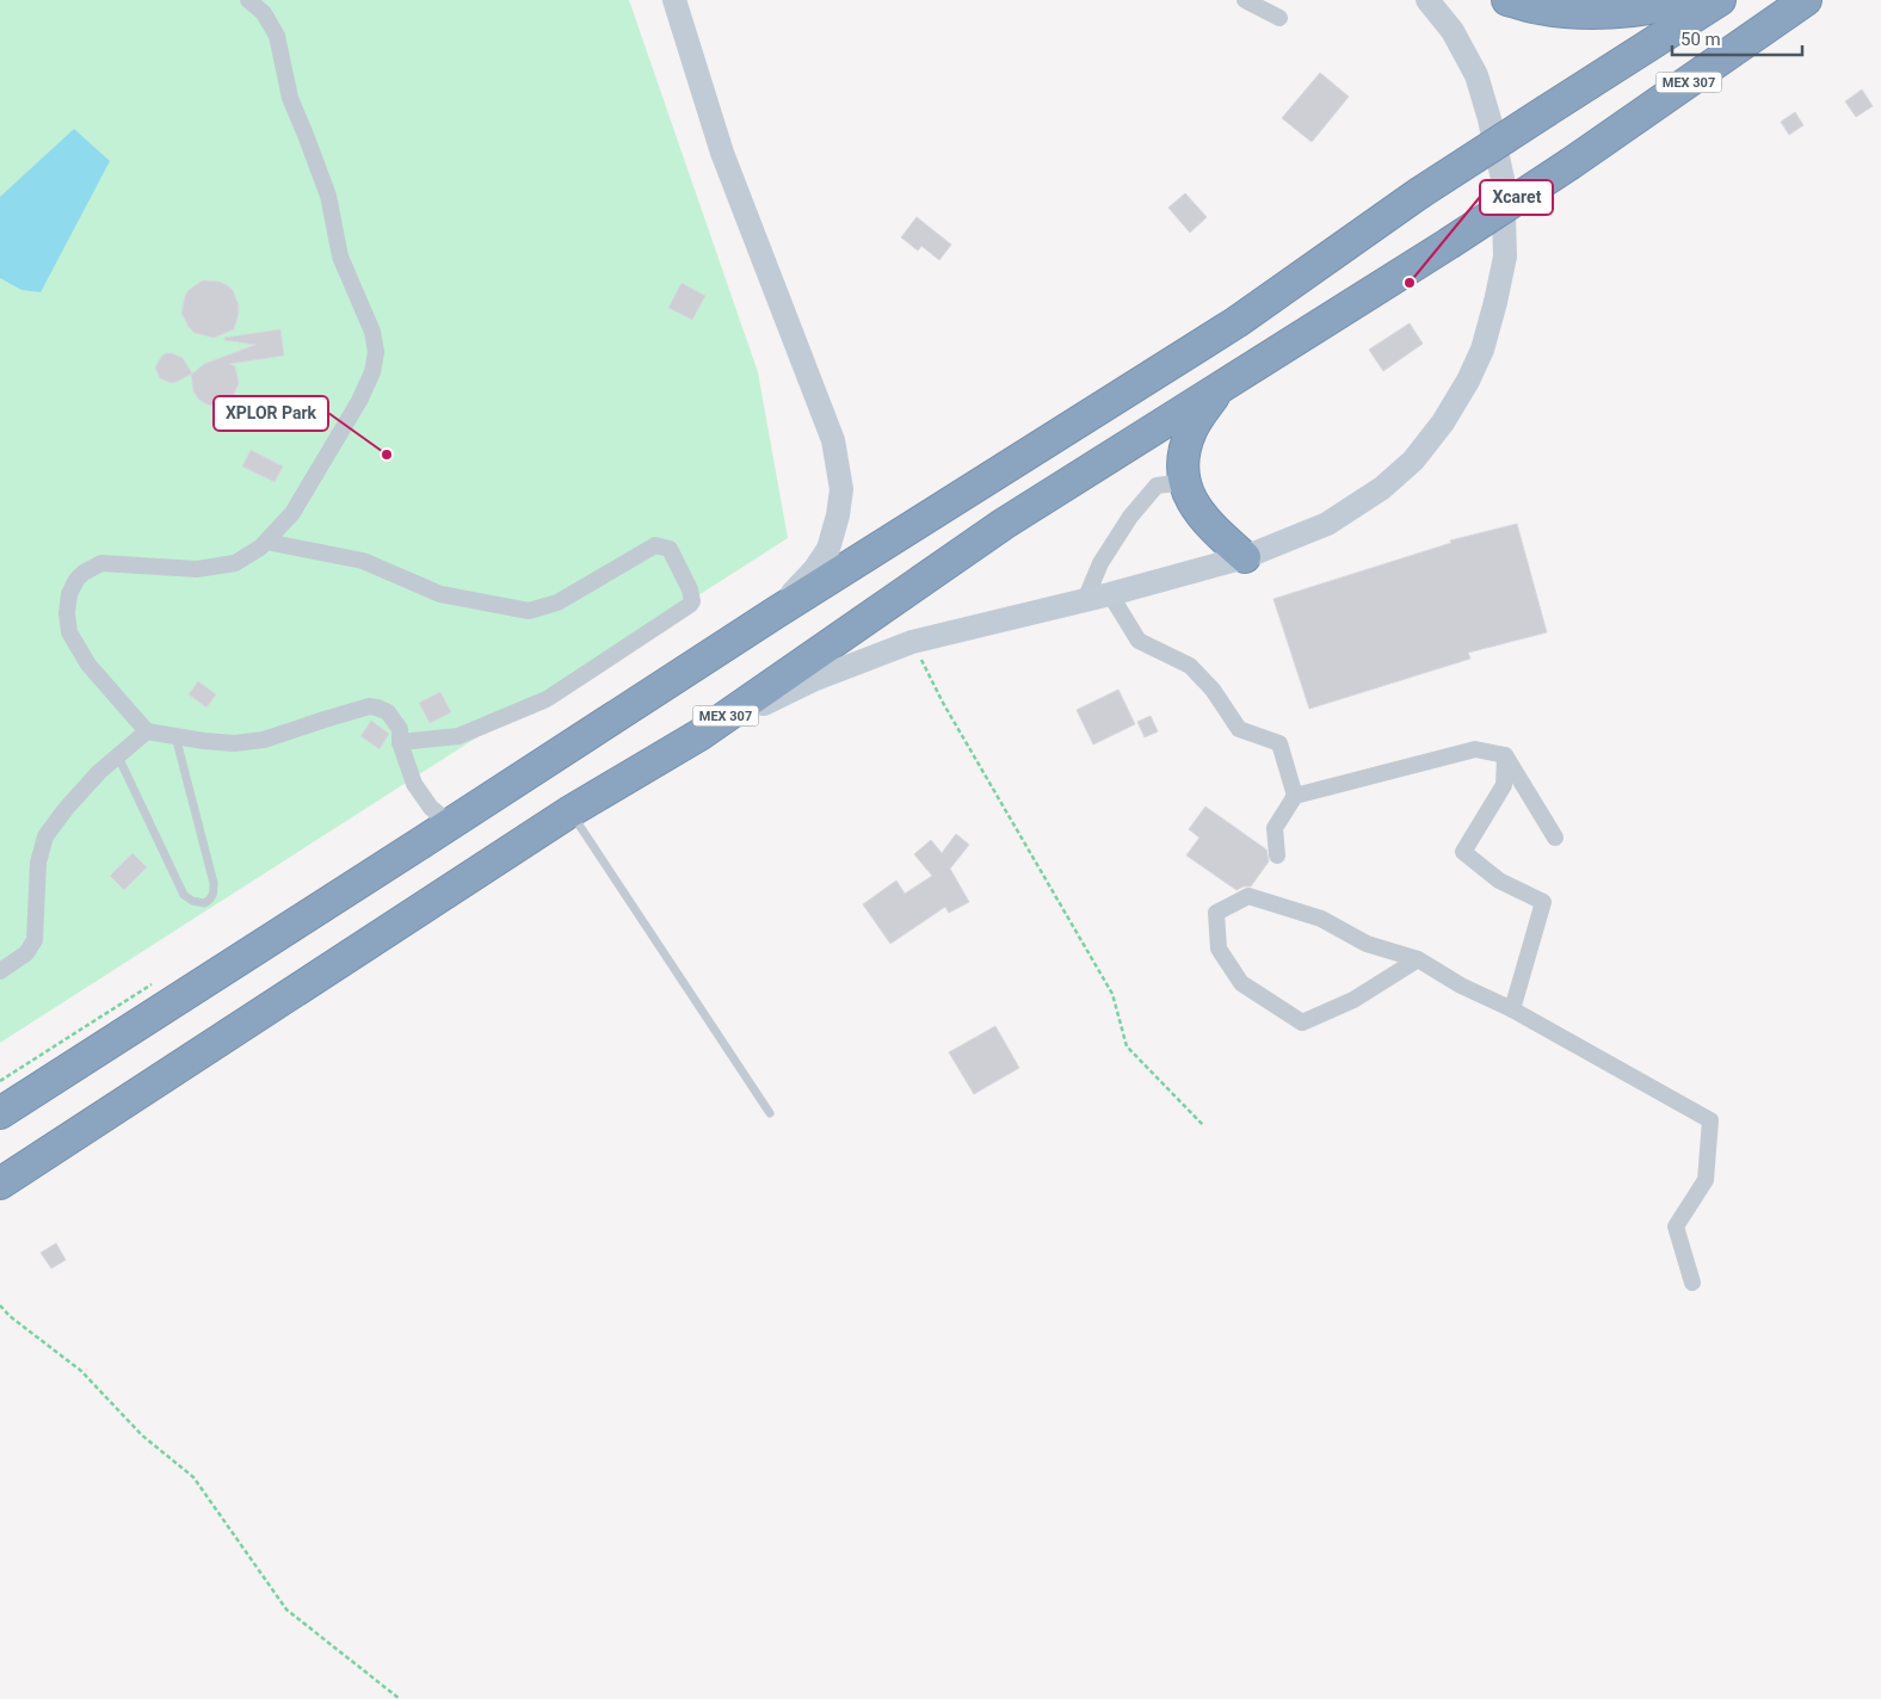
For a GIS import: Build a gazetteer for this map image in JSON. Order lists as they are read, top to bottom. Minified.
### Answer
{"streets":{"highway":["MEX 307"]},"places":["Xcaret","XPLOR Park"],"scale_bar":"50 m"}
